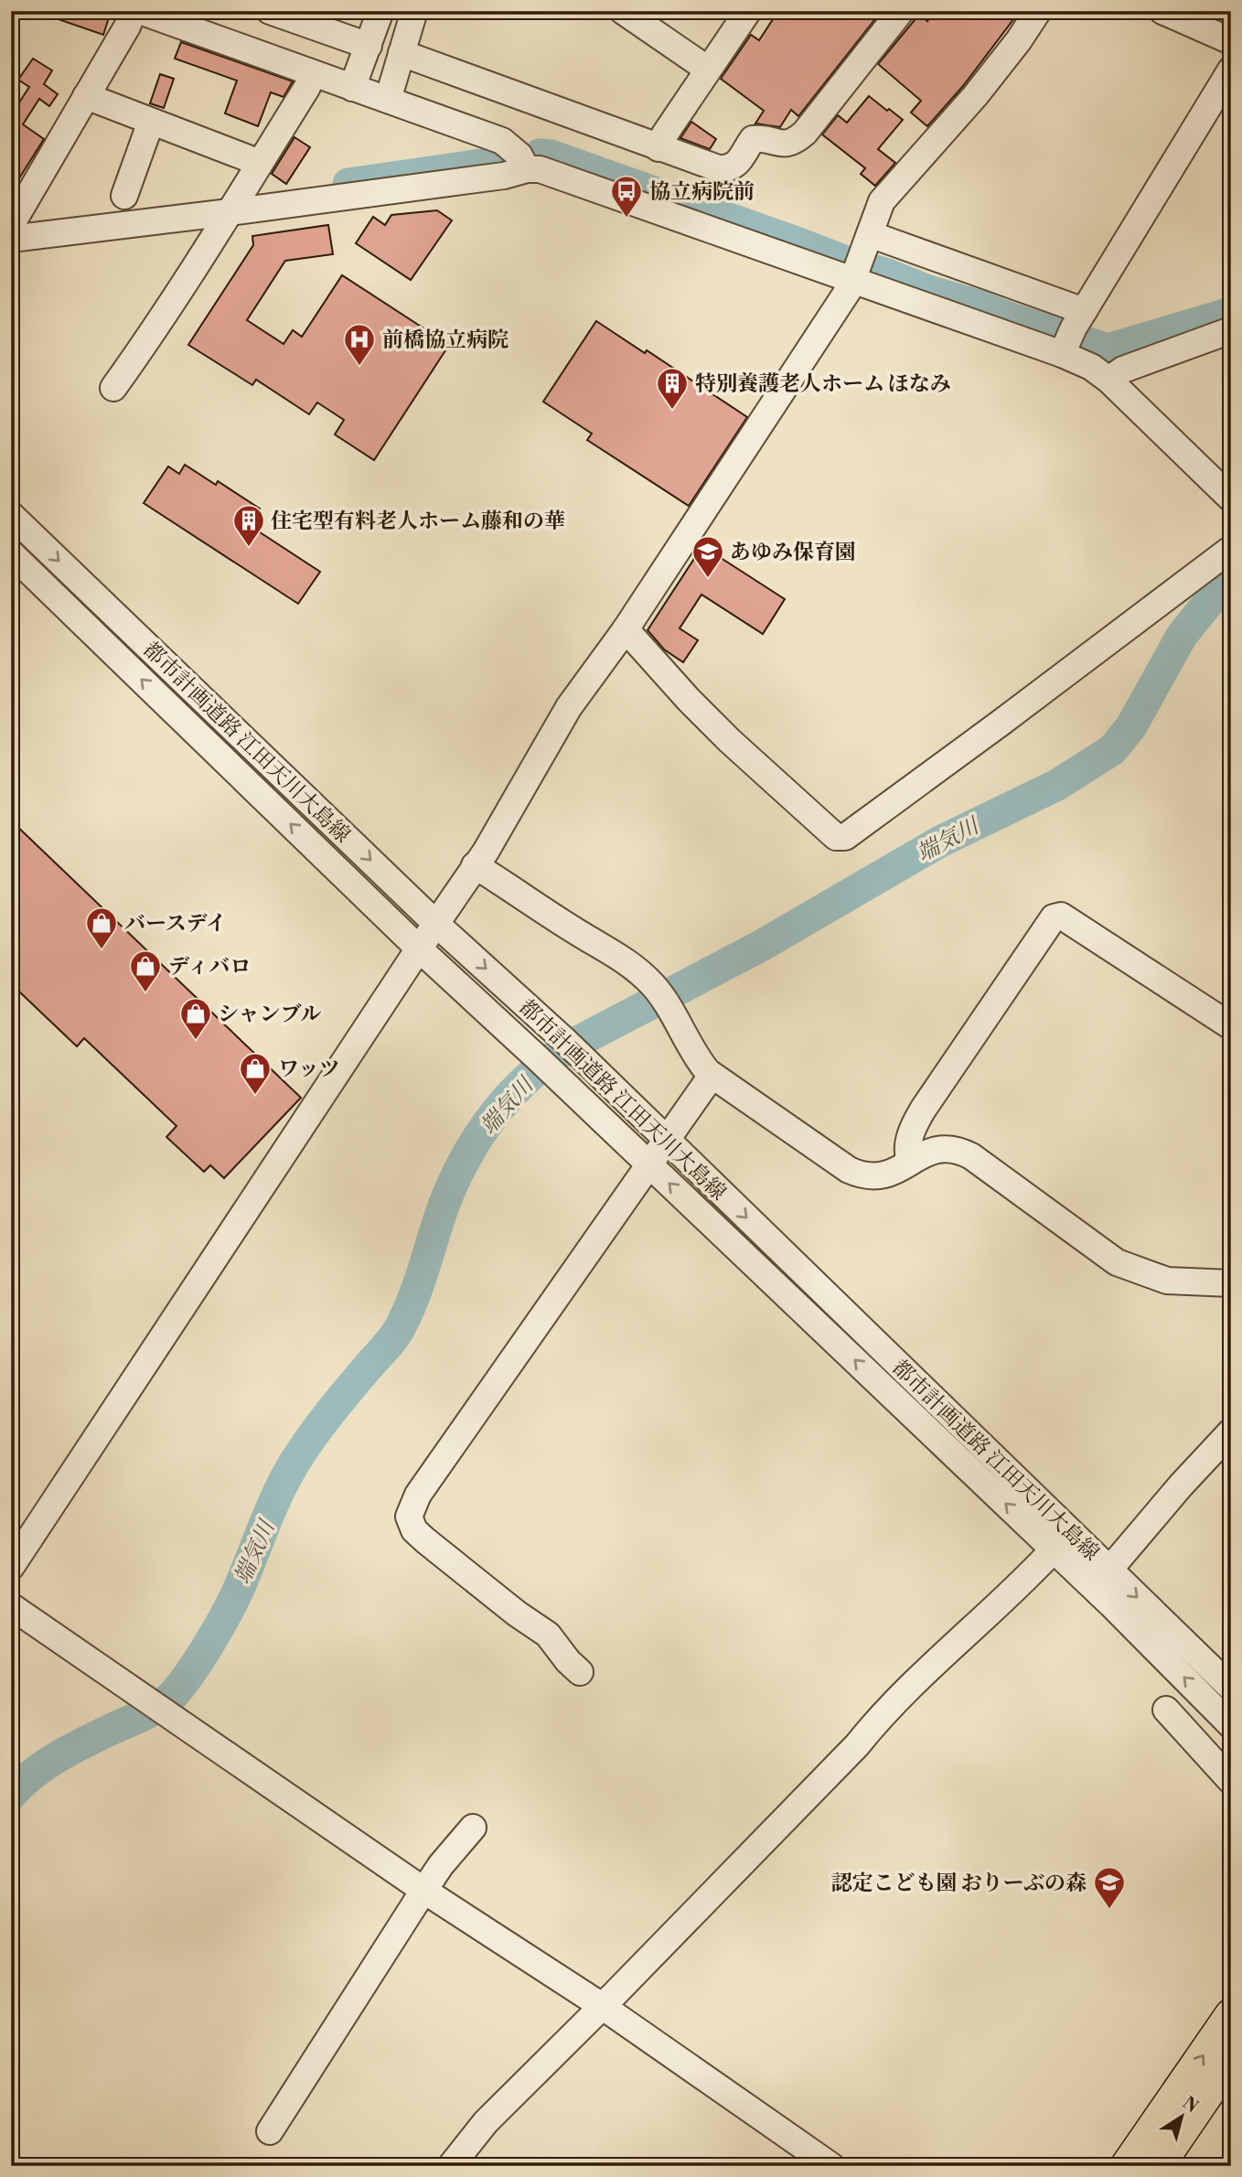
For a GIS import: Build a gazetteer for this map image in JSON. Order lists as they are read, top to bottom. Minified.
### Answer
{"streets":{"street":["都市計画道路 江田天川大島線"]},"water":["端気川"],"places":{"bus stop":["協立病院前"],"hospital":["前橋協立病院"],"building":["特別養護老人ホーム ほなみ","住宅型有料老人ホーム藤和の華"],"school or university":["あゆみ保育園","認定こども園 おりーぶの森"],"shop":["バースデイ","ディバロ","シャンブル","ワッツ"]},"north":"top right"}
